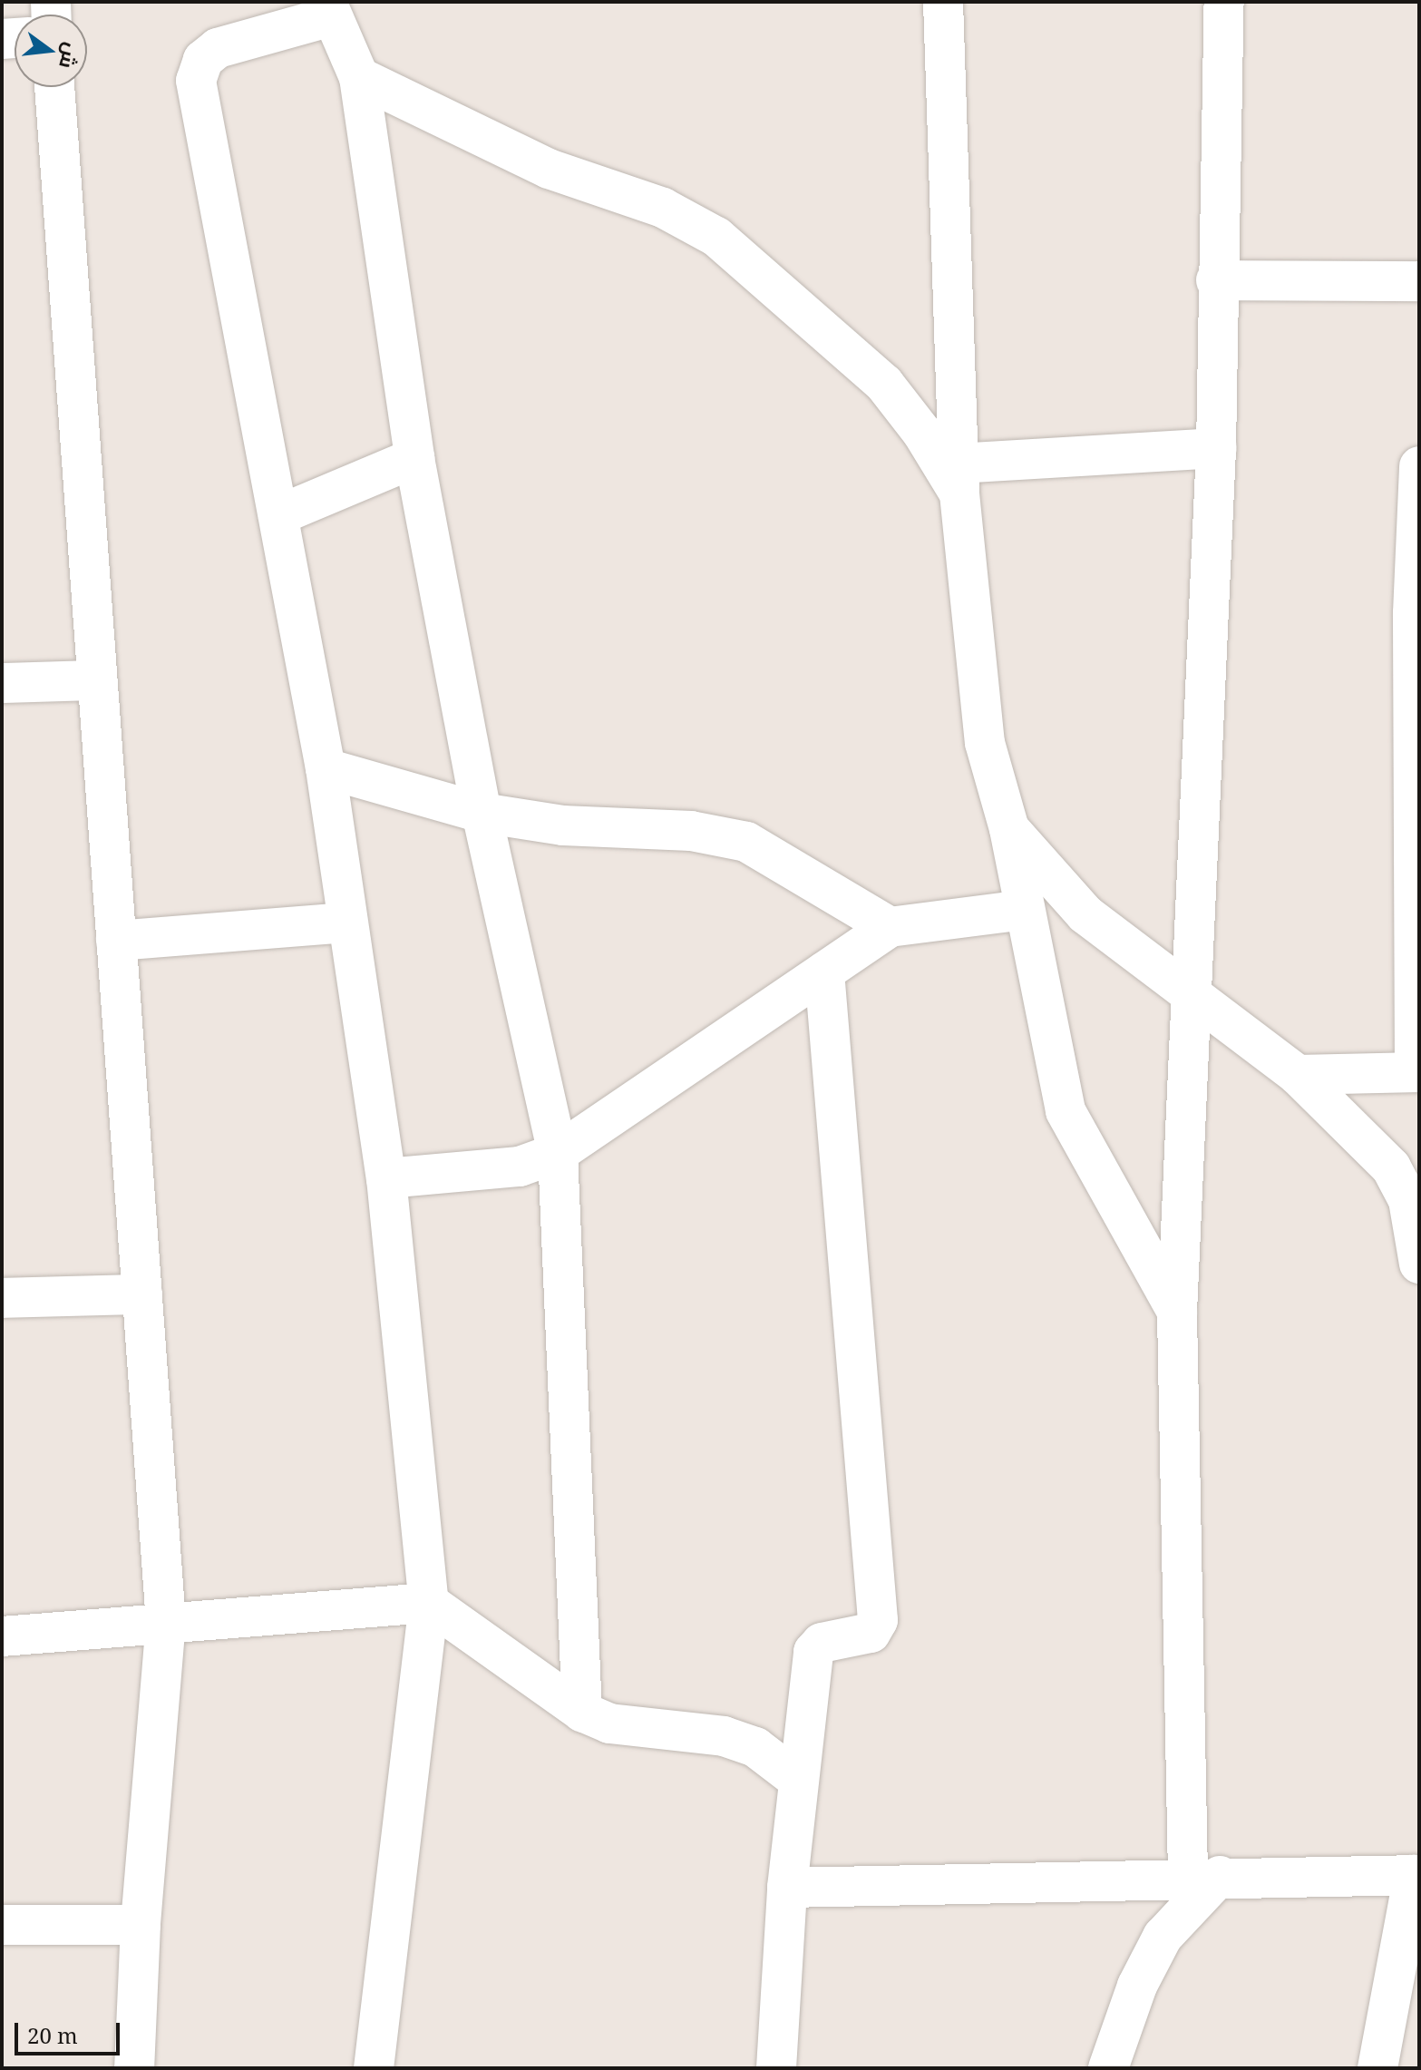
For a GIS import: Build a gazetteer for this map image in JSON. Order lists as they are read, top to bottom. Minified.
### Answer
{"scale_bar":"20 m","north":"right"}
